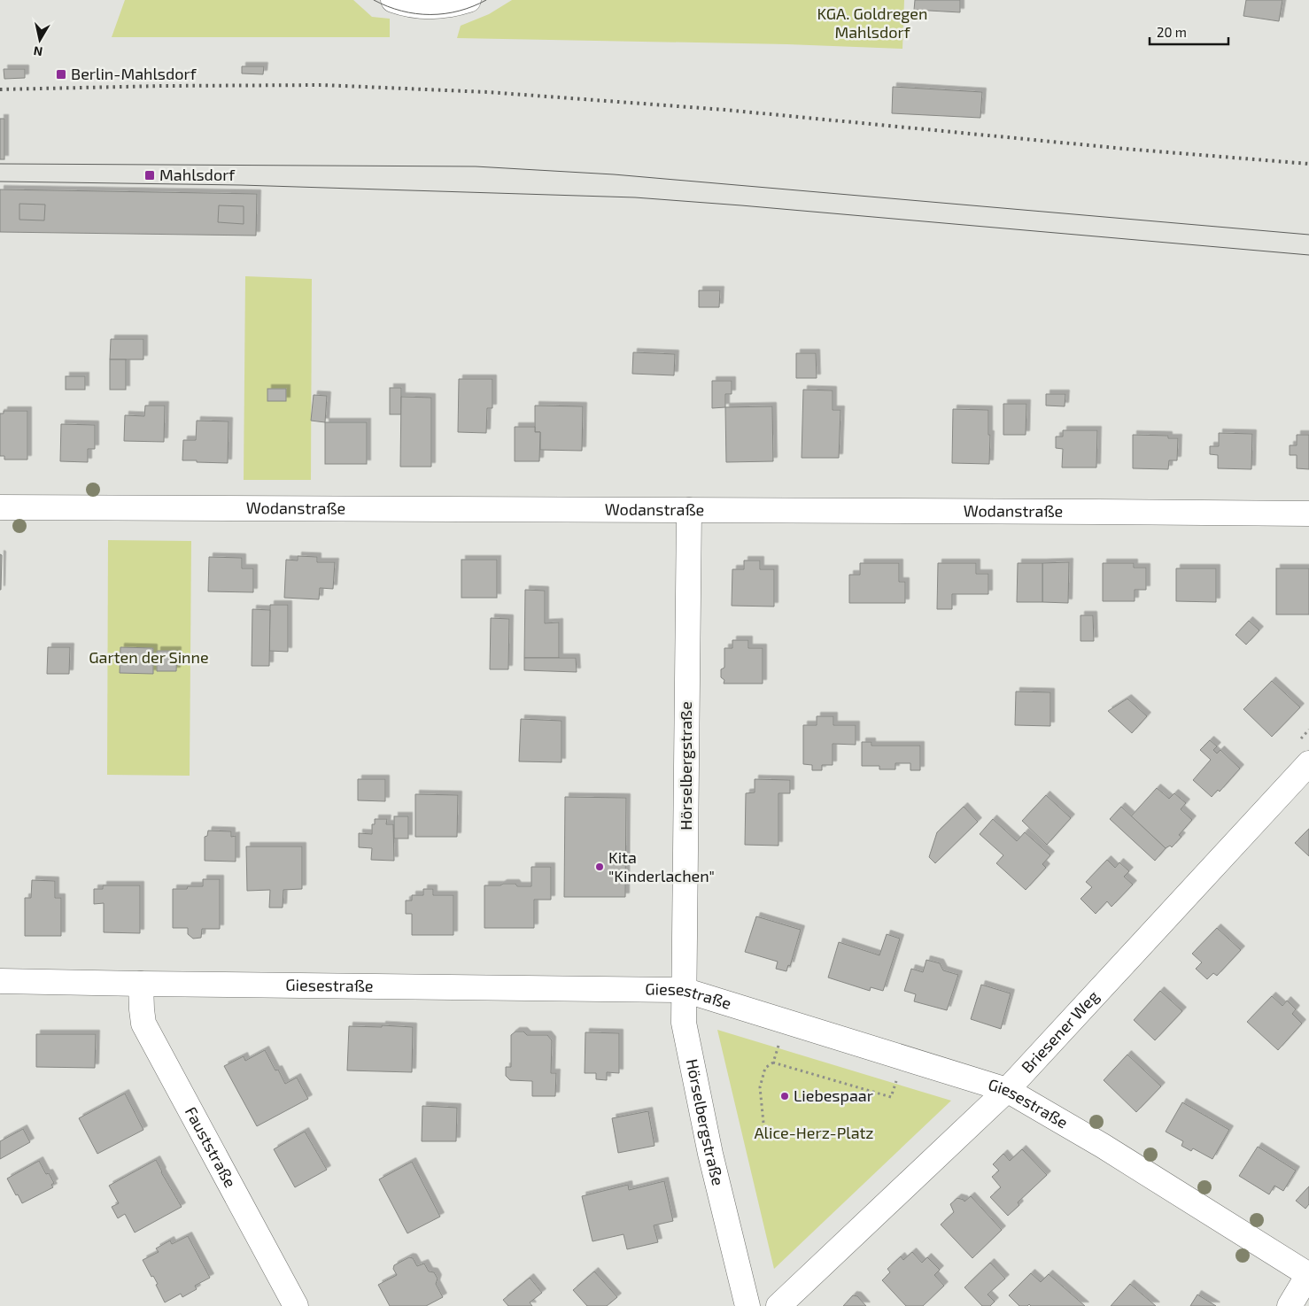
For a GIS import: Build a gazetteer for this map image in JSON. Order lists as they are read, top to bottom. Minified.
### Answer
{"streets":{"street":["Wodanstraße","Hörselbergstraße","Giesestraße","Briesener Weg","Fauststraße"]},"crossings":[["Wodanstraße","Hörselbergstraße"],["Hörselbergstraße","Giesestraße"],["Giesestraße","Briesener Weg"],["Giesestraße","Fauststraße"]],"parks":["KGA. Goldregen Mahlsdorf","Garten der Sinne","Alice-Herz-Platz"],"places":{"transit":["Berlin-Mahlsdorf","Mahlsdorf"],"other":["Kita \"Kinderlachen\"","Liebespaar"]},"scale_bar":"20 m","north":"bottom"}
